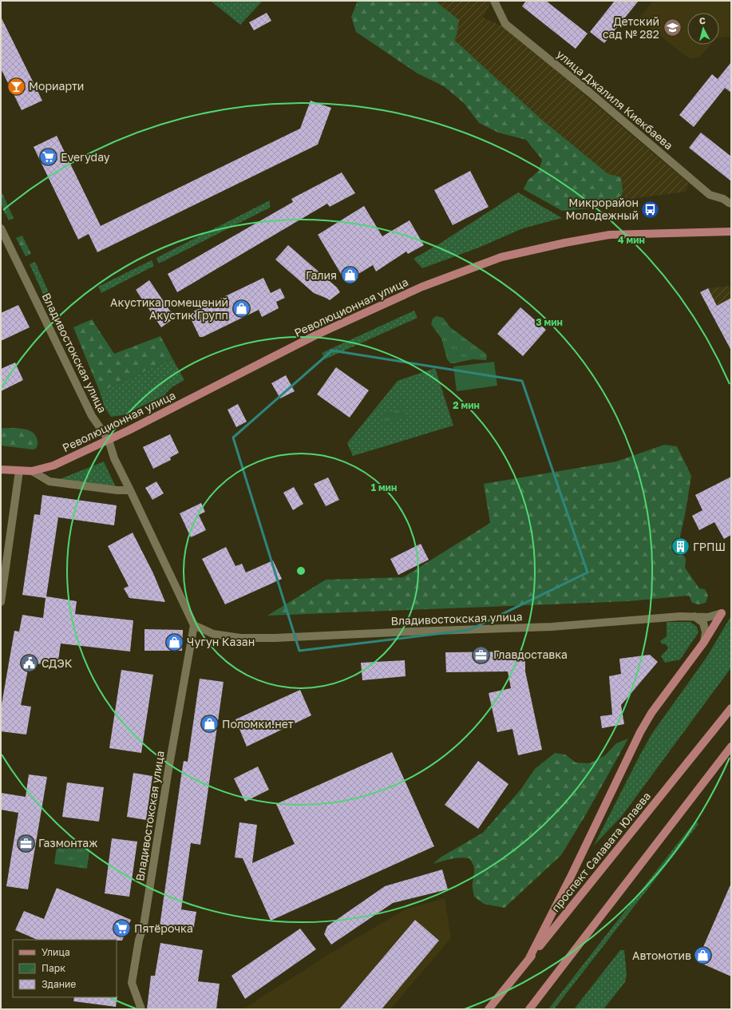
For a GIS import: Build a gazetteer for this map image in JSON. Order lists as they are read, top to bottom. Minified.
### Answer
{"streets":{"main road":["Революционная улица","проспект Салавата Юлаева"],"street":["улица Джалиля Киекбаева","Владивостокская улица"]},"crossings":[["Революционная улица","Владивостокская улица"]],"places":{"school or university":["Детский сад № 282"],"bar":["Мориарти"],"supermarket":["Everyday","Пятёрочка"],"bus stop":["Микрорайон Молодежный"],"shop":["Галия","Акустика помещений Акустик Групп","Чугун Казан","Поломки.нет","Автомотив"],"building":["ГРПШ"],"office":["Главдоставка","Газмонтаж"],"public building":["СДЭК"]},"legend":["Улица","Парк","Здание"],"north":"top","rings":["4 мин","3 мин","2 мин","1 мин"]}
